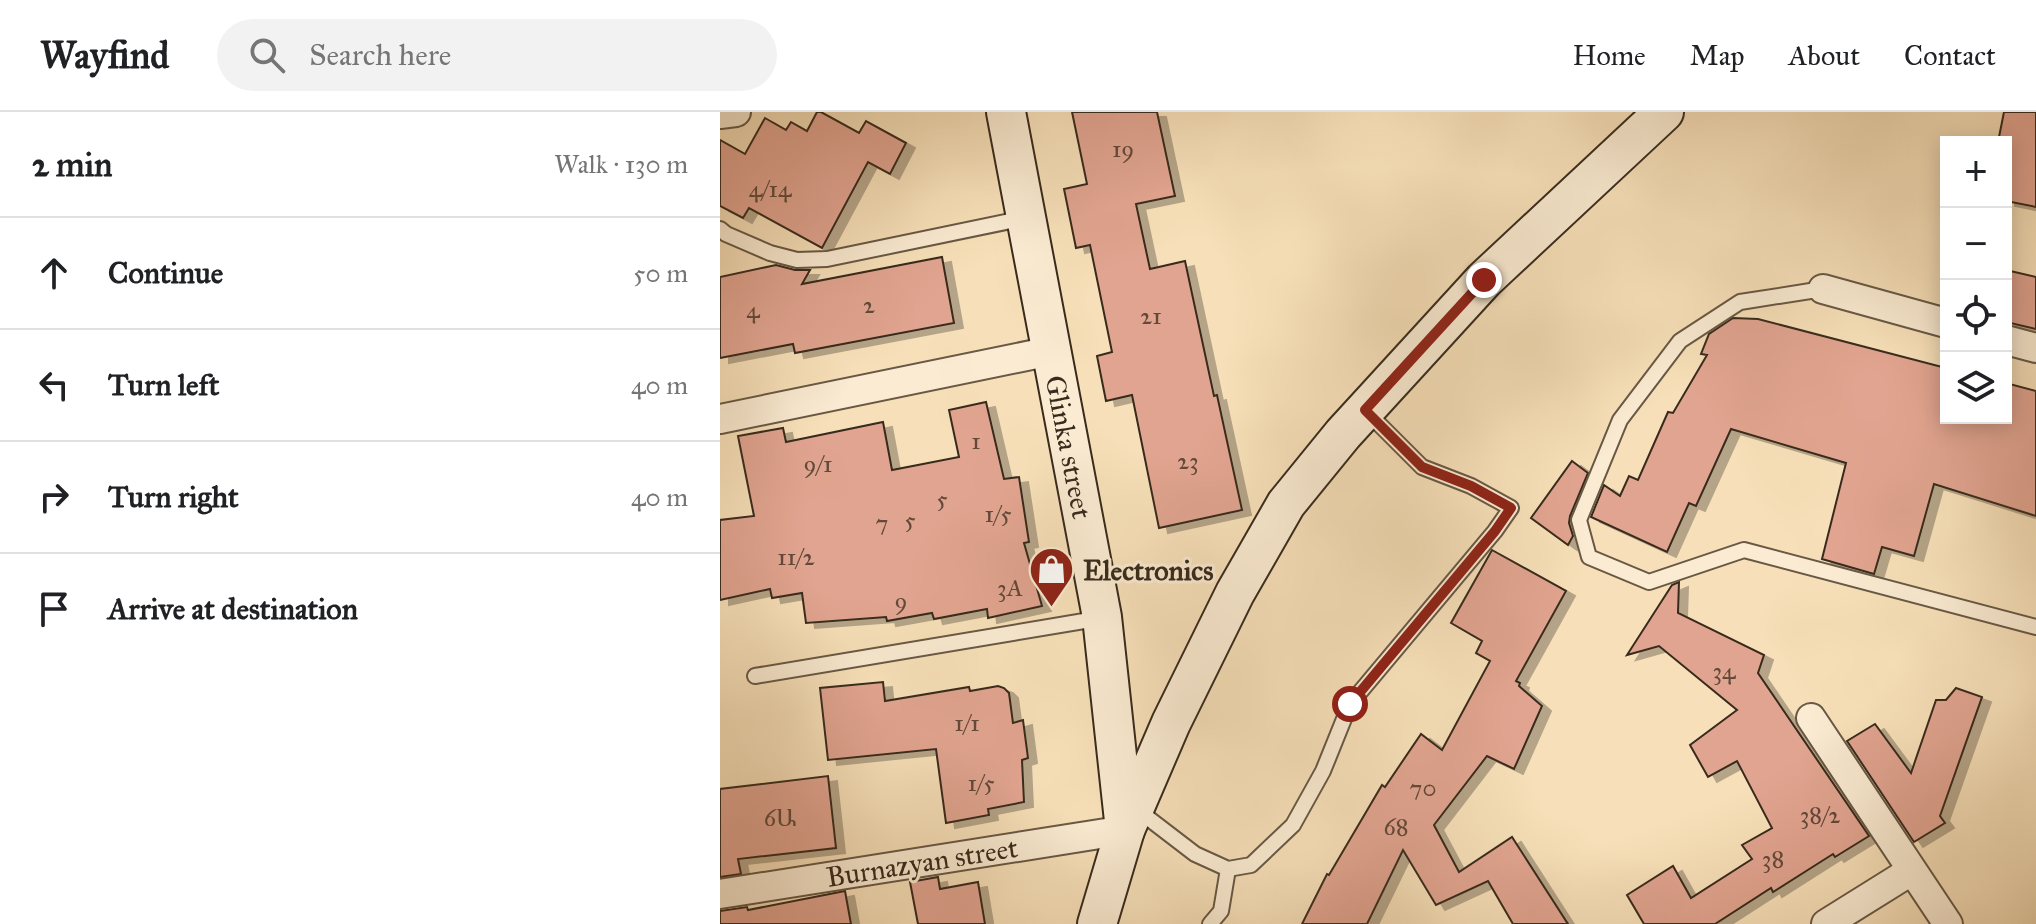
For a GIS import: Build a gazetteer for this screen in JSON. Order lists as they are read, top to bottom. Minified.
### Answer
{"streets":{"main road":["Glinka street"],"street":["Burnazyan street"]},"crossings":[["Glinka street","Burnazyan street"]],"places":{"shop":["Electronics"]},"house_numbers":["19","4/14","2","4","21","1","23","9/1","5","1/5","5","7","11/2","3A","9","34","1/1","1/5","70","38/2","6Ա","68","38"],"page":{"header":"Wayfind","search":"Search here","nav":["Home","Map","About","Contact"],"heading":["2 min","Walk · 130 m"],"map_buttons":["+","−"],"list":[["Continue","50 m"],["Turn left","40 m"],["Turn right","40 m"],"Arrive at destination"]}}
